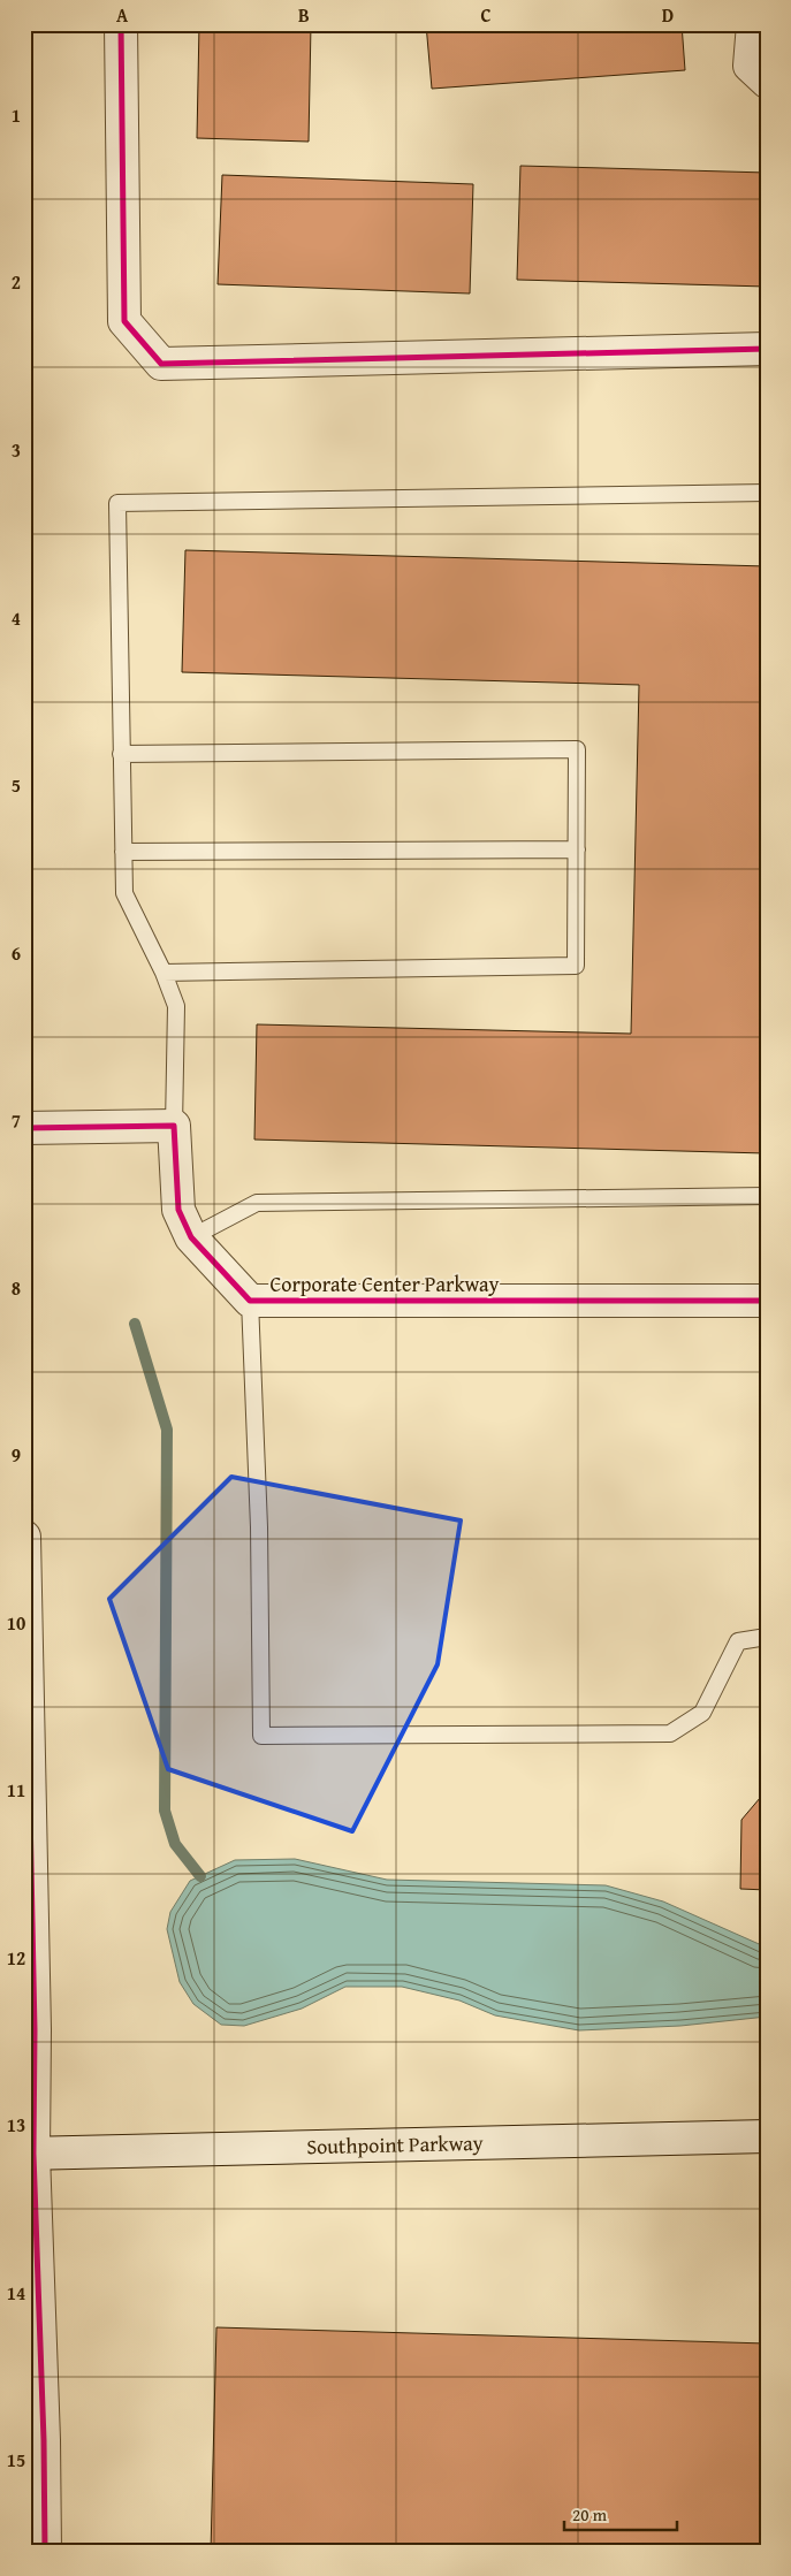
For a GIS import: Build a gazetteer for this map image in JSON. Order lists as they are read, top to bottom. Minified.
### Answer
{"streets":{"street":["Corporate Center Parkway","Southpoint Parkway"]},"scale_bar":"20 m","grid":{"columns":["A","B","C","D"],"rows":["1","2","3","4","5","6","7","8","9","10","11","12","13","14","15"]}}
